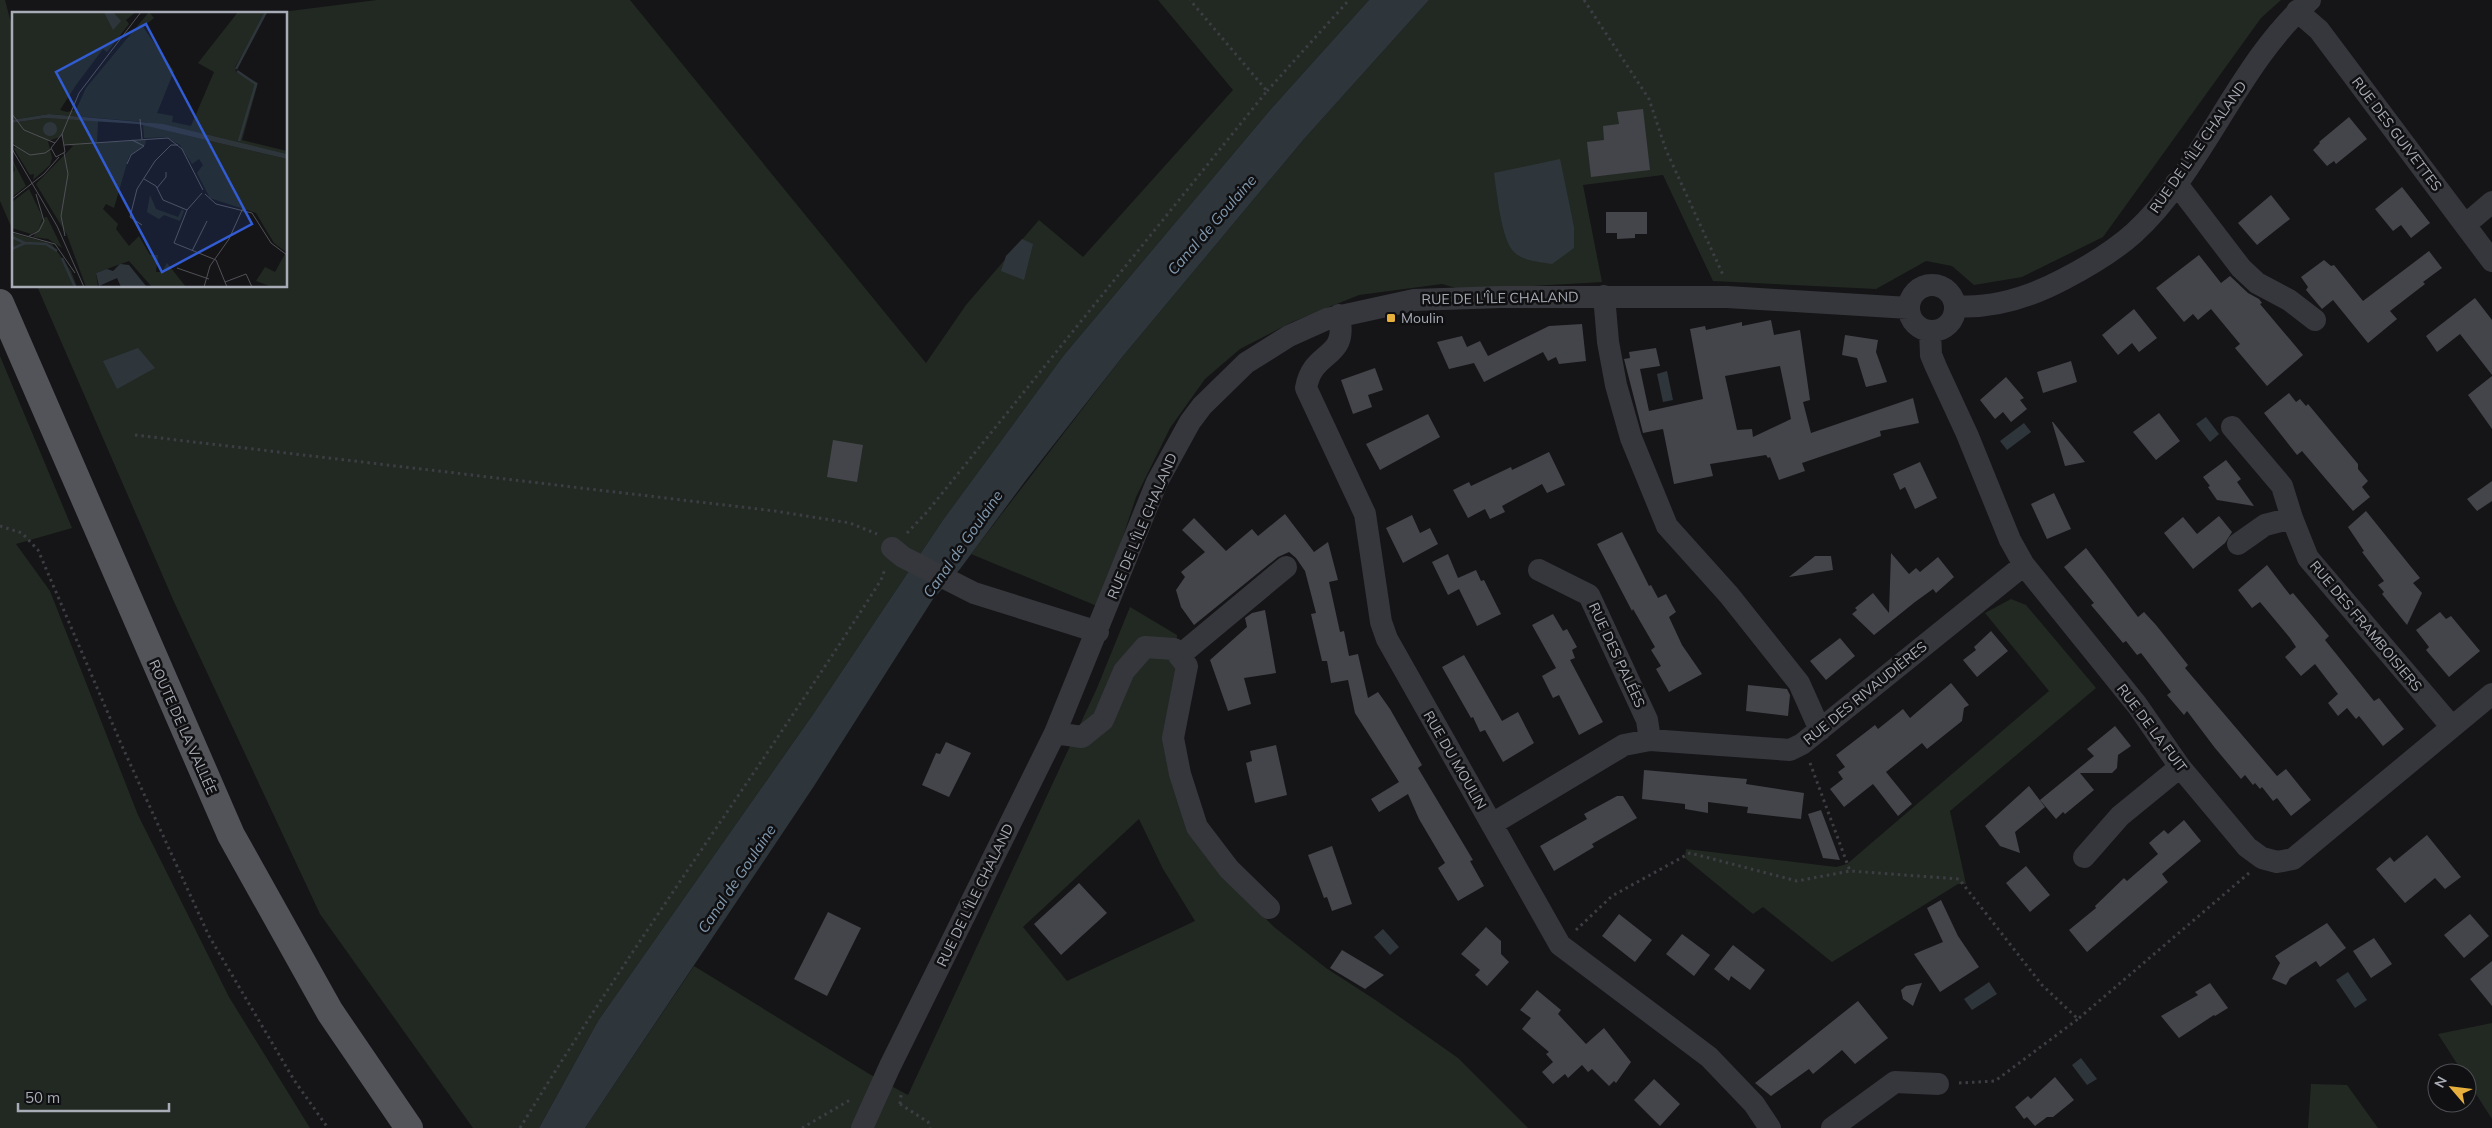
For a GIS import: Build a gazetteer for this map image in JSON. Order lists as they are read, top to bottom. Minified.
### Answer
{"streets":{"main road":["ROUTE DE LA VALLÉE"],"street":["RUE DES GUIVETTES","RUE DE L'ÎLE CHALAND","RUE DES FRAMBOISIERS","RUE DES PALÉES","RUE DES RIVAUDIÈRES","RUE DE LA FUIT","RUE DU MOULIN"]},"crossings":[["RUE DES GUIVETTES","RUE DE L'ÎLE CHALAND"],["RUE DE L'ÎLE CHALAND","RUE DE LA FUIT"],["RUE DE L'ÎLE CHALAND","RUE DU MOULIN"],["RUE DES PALÉES","RUE DES RIVAUDIÈRES"],["RUE DES RIVAUDIÈRES","RUE DE LA FUIT"],["RUE DES RIVAUDIÈRES","RUE DU MOULIN"]],"water":["Canal de Goulaine"],"places":{"transit":["Moulin"]},"scale_bar":"50 m","north":"top left"}
